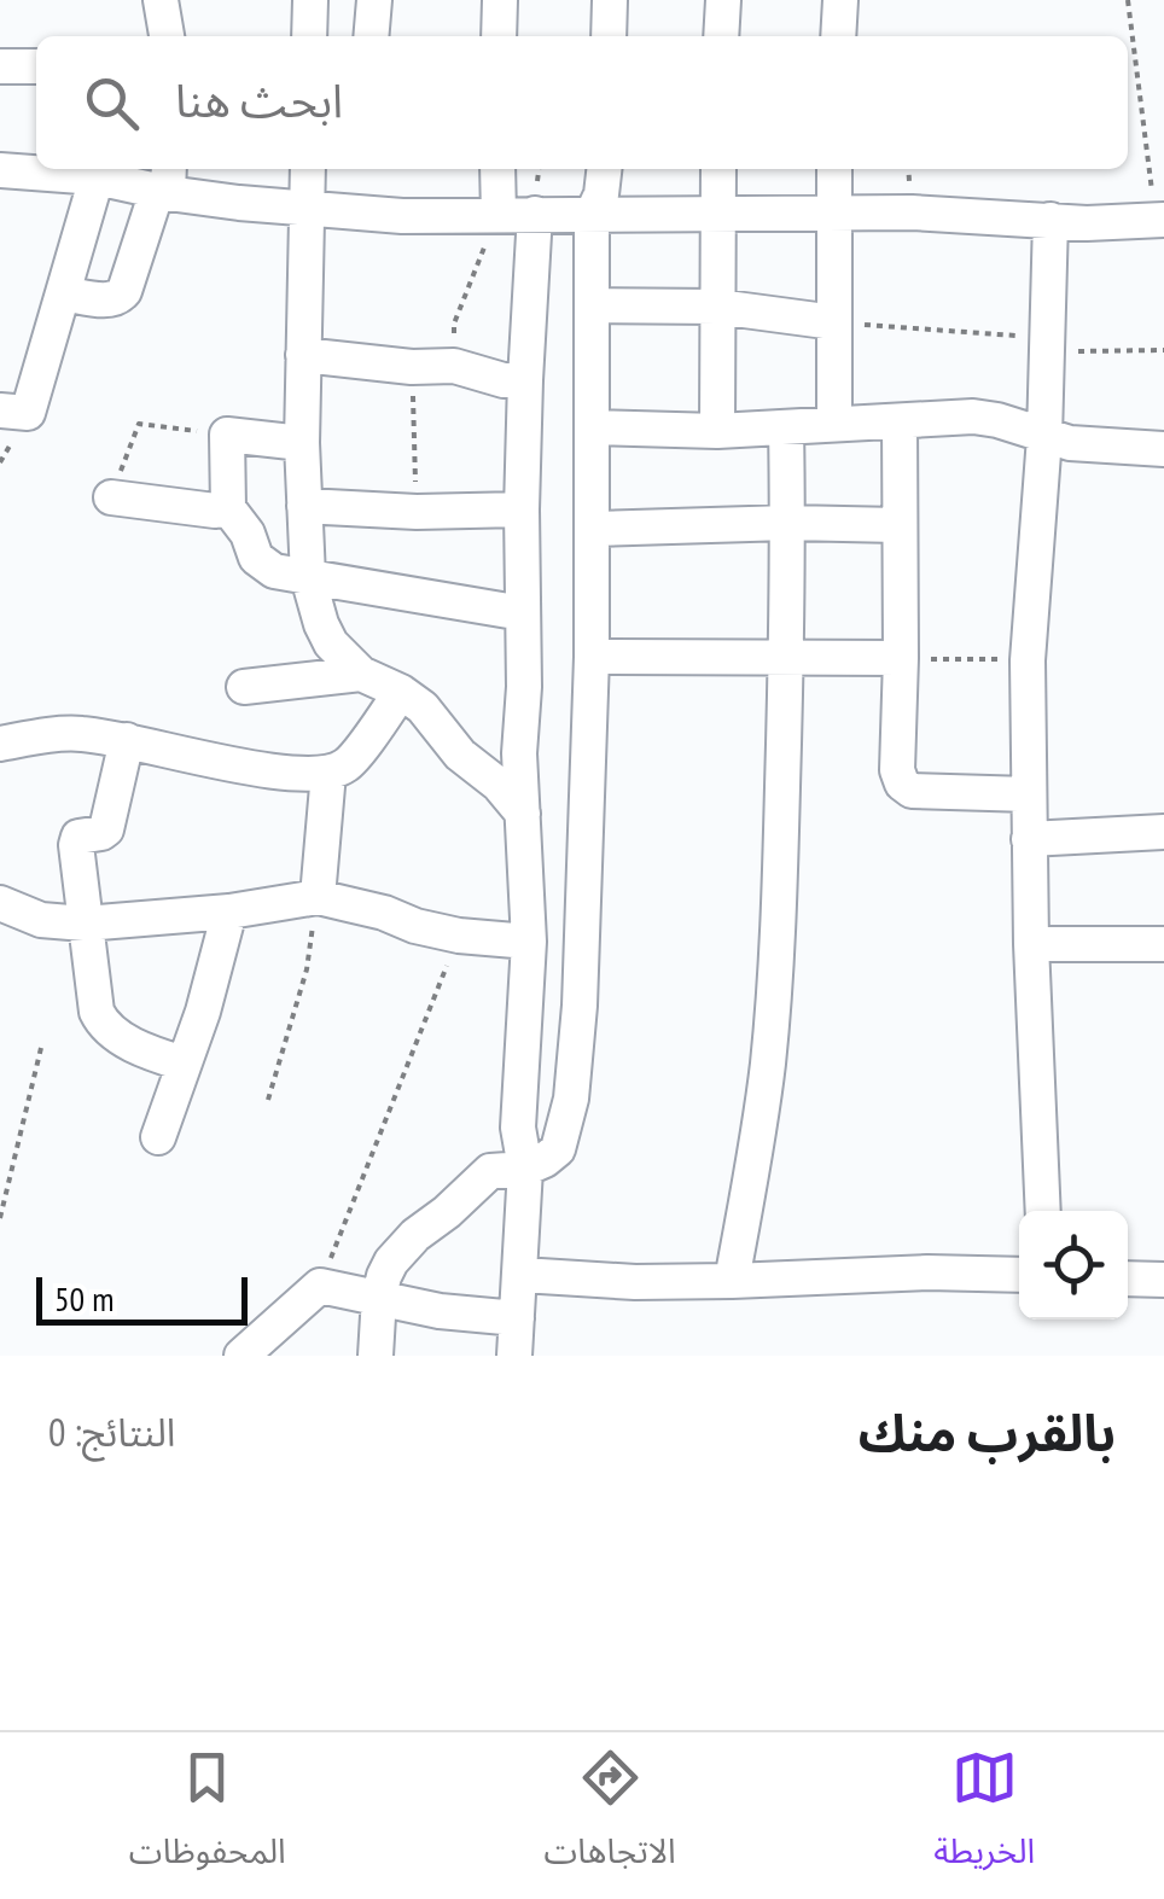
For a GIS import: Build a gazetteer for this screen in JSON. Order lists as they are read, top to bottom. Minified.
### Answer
{"scale_bar":"50 m","page":{"search":"ابحث هنا","scale":"50 m","heading":["بالقرب منك","النتائج: 0"],"nav":["الخريطة","الاتجاهات","المحفوظات"]}}
